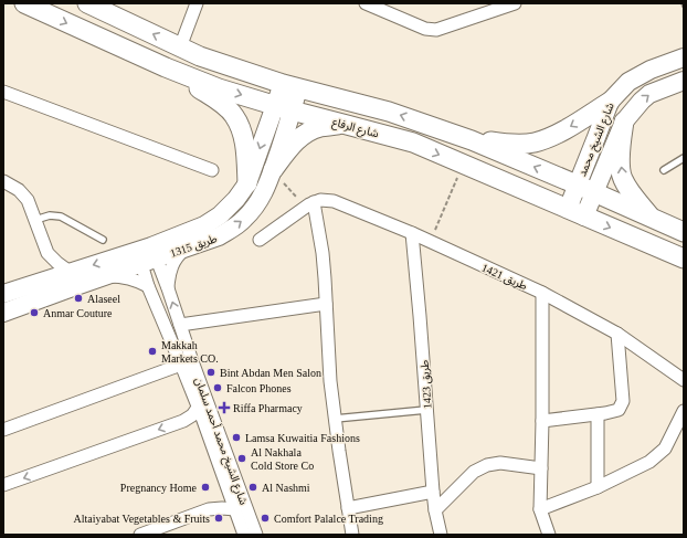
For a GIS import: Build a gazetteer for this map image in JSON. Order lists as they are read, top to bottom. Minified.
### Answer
{"streets":{"main road":["شارع الرفاع"],"street":["شارع الشيخ محمد","طريق 1315","طريق 1421","طريق 1423","شارع الشيخ محمد أحمد سلمان"]},"crossings":[["شارع الرفاع","شارع الشيخ محمد"],["شارع الرفاع","طريق 1315"],["طريق 1315","شارع الشيخ محمد أحمد سلمان"],["طريق 1421","طريق 1423"]],"places":{"other":["Alaseel","Anmar Couture","Makkah Markets CO.","Bint Abdan Men Salon","Falcon Phones","Lamsa Kuwaitia Fashions","Al Nakhala Cold Store Co","Pregnancy Home","Al Nashmi","Altaiyabat Vegetables & Fruits","Comfort Palalce Trading"],"health":["Riffa Pharmacy"]}}
